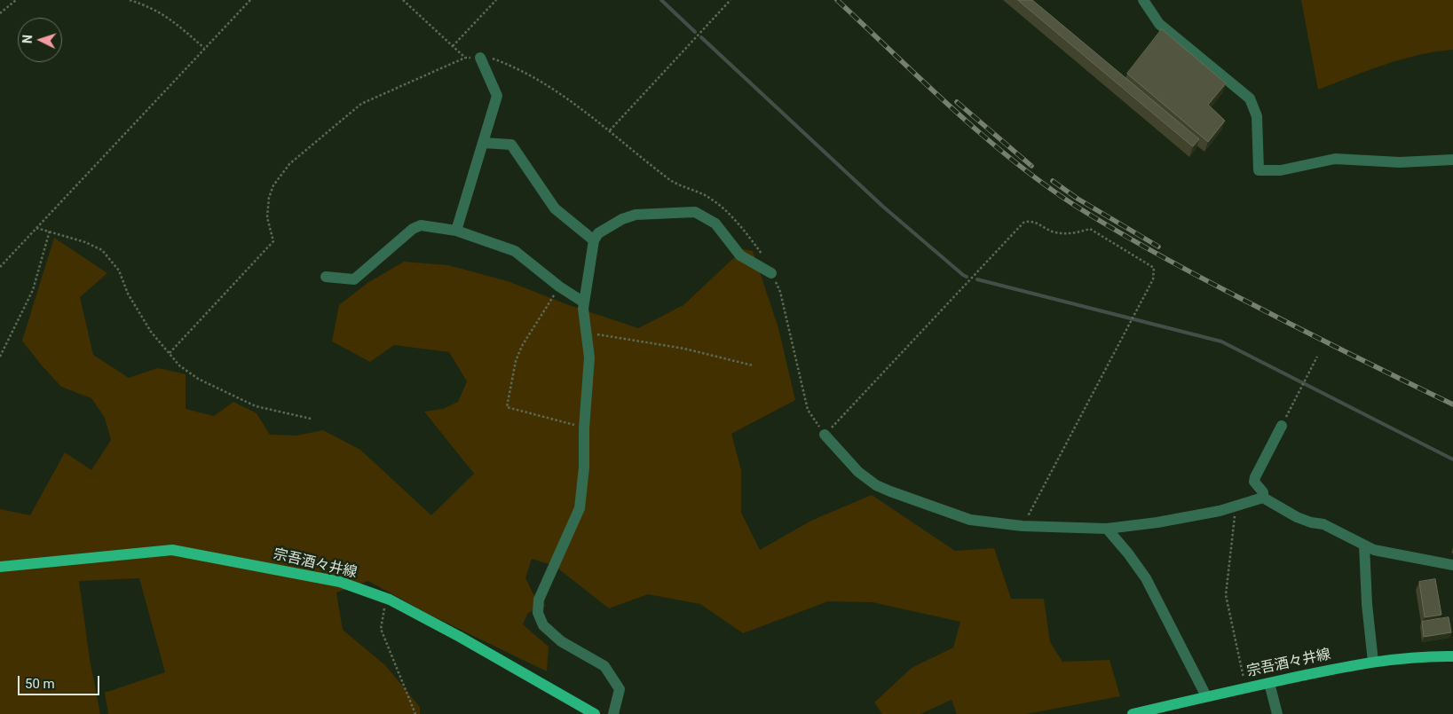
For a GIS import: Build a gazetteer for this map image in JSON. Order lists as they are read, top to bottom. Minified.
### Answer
{"streets":{"main road":["宗吾酒々井線"]},"scale_bar":"50 m","north":"left"}
